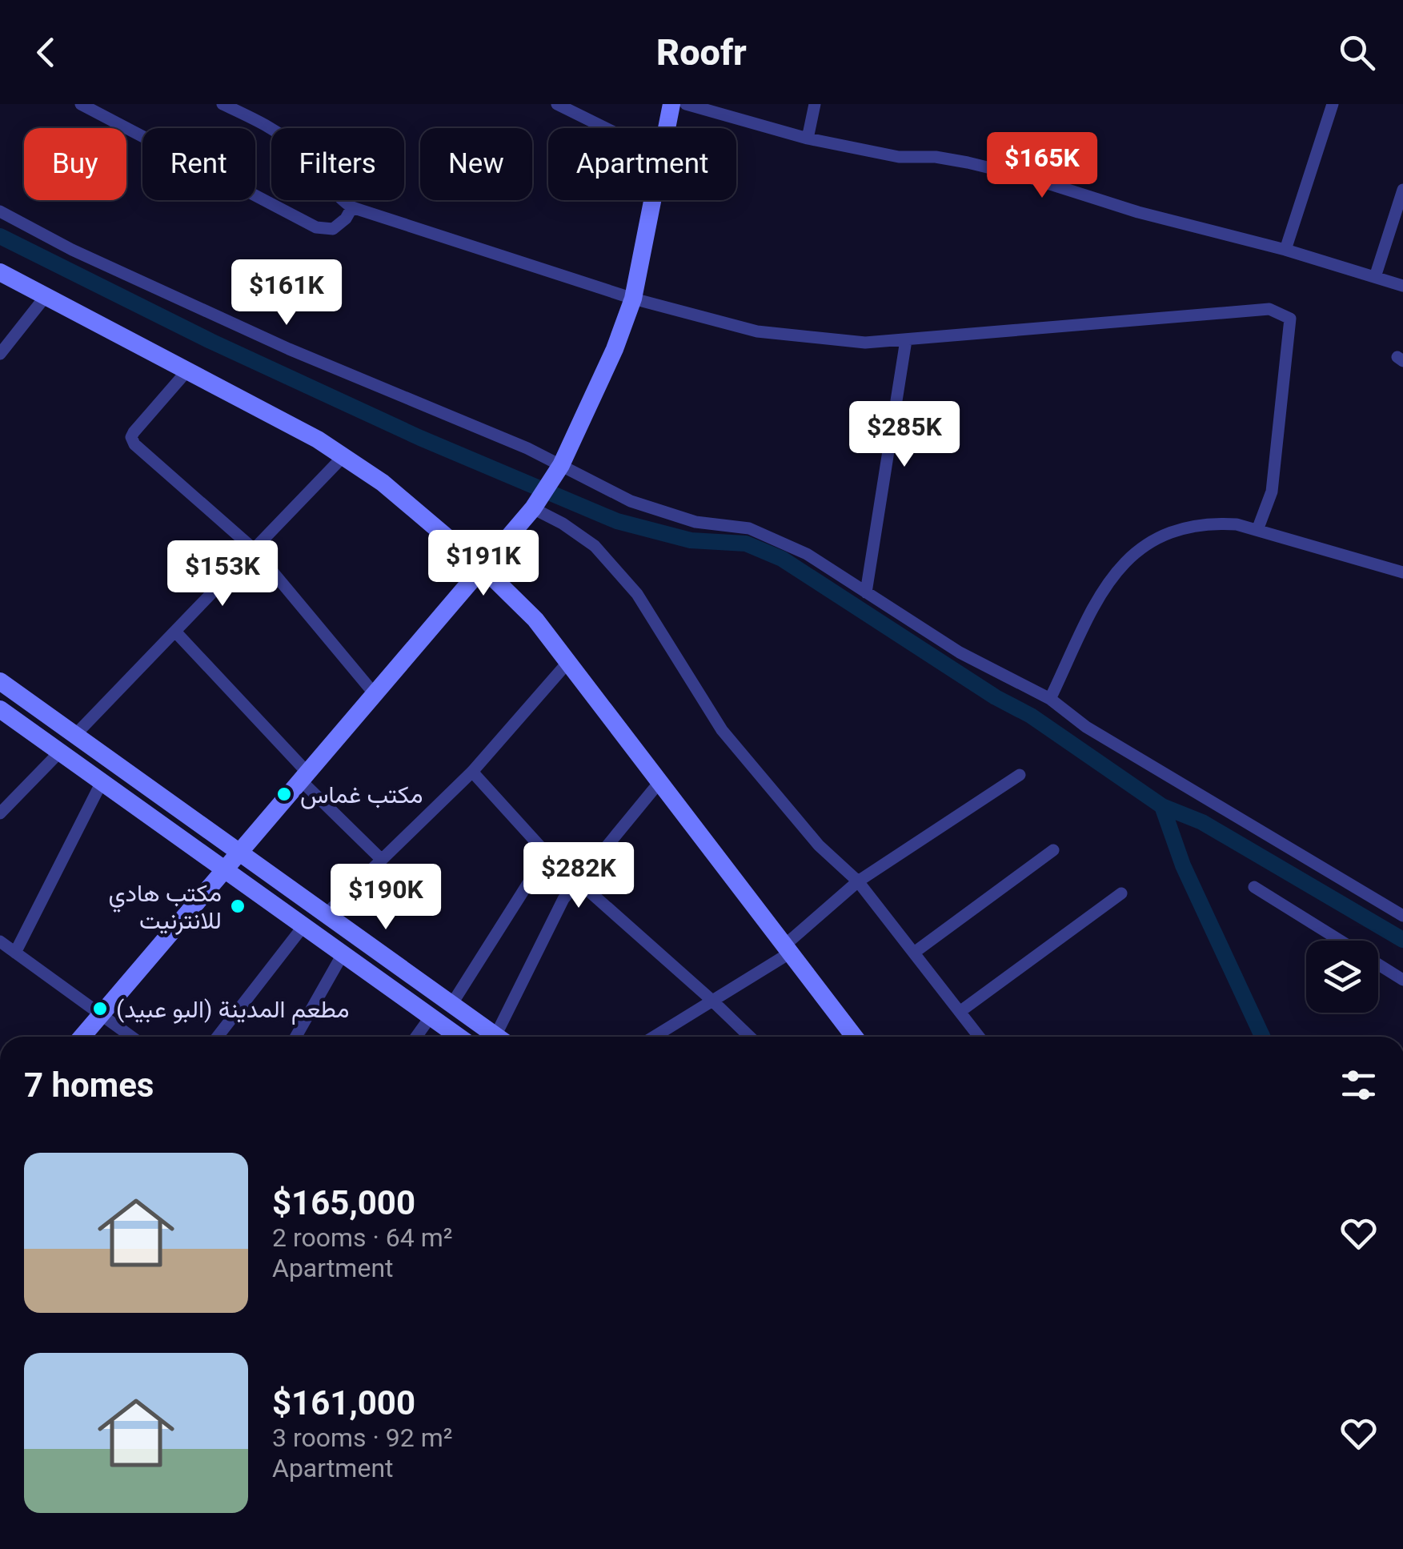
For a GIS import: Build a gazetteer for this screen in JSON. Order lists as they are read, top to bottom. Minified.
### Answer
{"places":["مكتب غماس","مكتب هادي للانترنيت","مطعم المدينة (البو عبيد)"],"page":{"header":"Roofr","chip":["Buy","Rent","Filters","New","Apartment"],"price":["$165K","$161K","$285K","$191K","$153K","$282K","$190K"],"heading":"7 homes","list":[{"name":"$165,000","note":"2 rooms · 64 m² · Apartment"},{"name":"$161,000","note":"3 rooms · 92 m² · Apartment"}]}}
